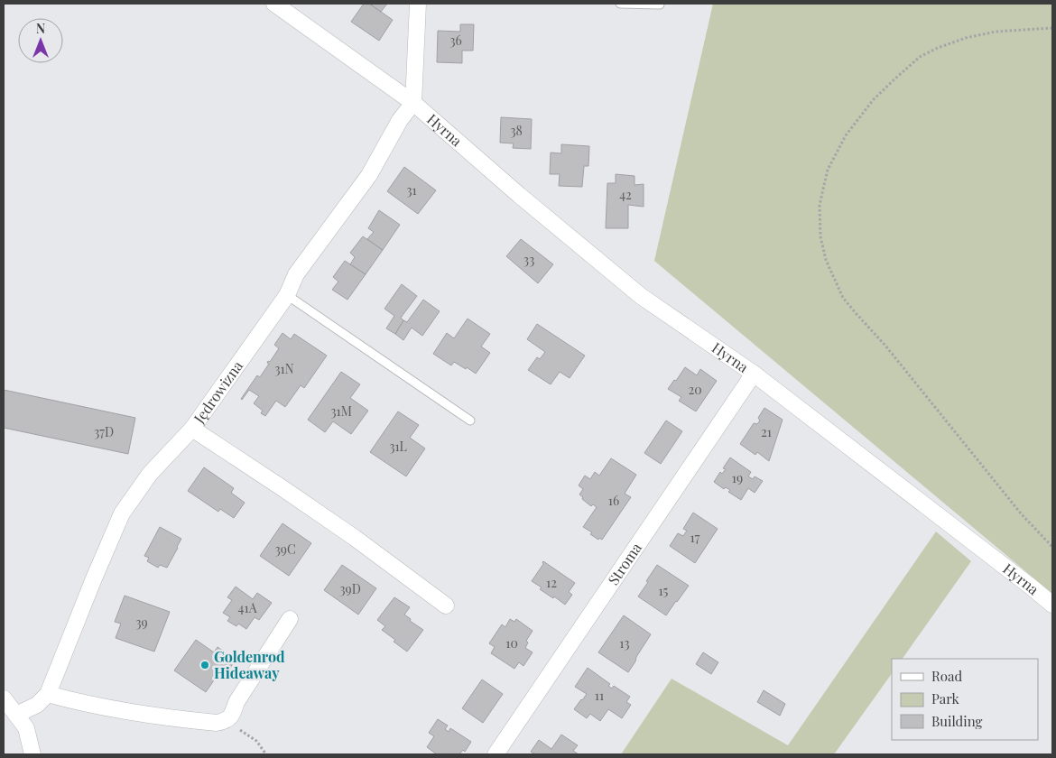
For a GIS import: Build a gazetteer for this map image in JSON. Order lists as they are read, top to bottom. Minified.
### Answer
{"streets":{"street":["Hyrna","Jędrowizna","Stroma"]},"crossings":[["Hyrna","Jędrowizna"],["Hyrna","Stroma"]],"places":["Goldenrod Hideaway"],"house_numbers":["36","38","31","42","33","31N","20","31M","37D","21","31L","19","16","17","39C","12","39D","15","41A","39","10","13","11"],"legend":["Road","Park","Building"],"north":"top"}
